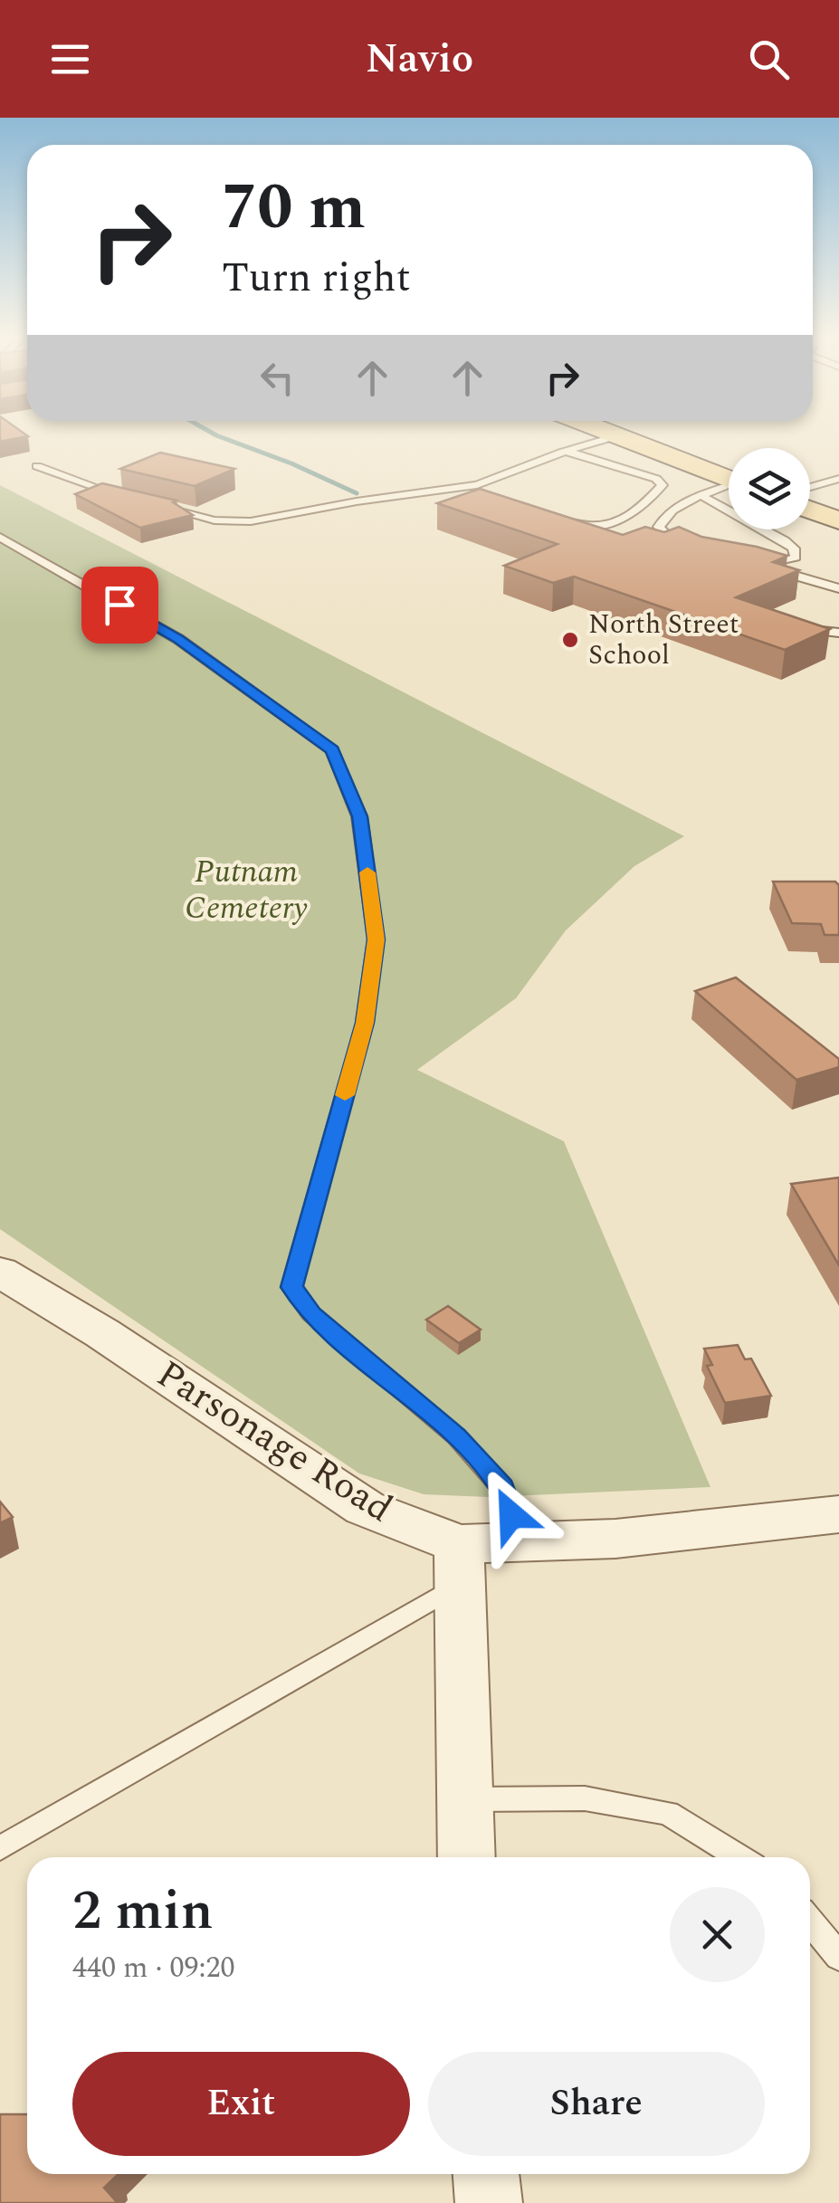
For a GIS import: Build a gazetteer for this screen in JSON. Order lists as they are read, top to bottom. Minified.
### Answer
{"streets":{"street":["Parsonage Road"]},"parks":["Putnam Cemetery"],"places":["North Street School"],"page":{"header":"Navio","turn":["70 m","Turn right"],"heading":["2 min","440 m · 09:20"],"buttons":["Exit","Share"]}}
